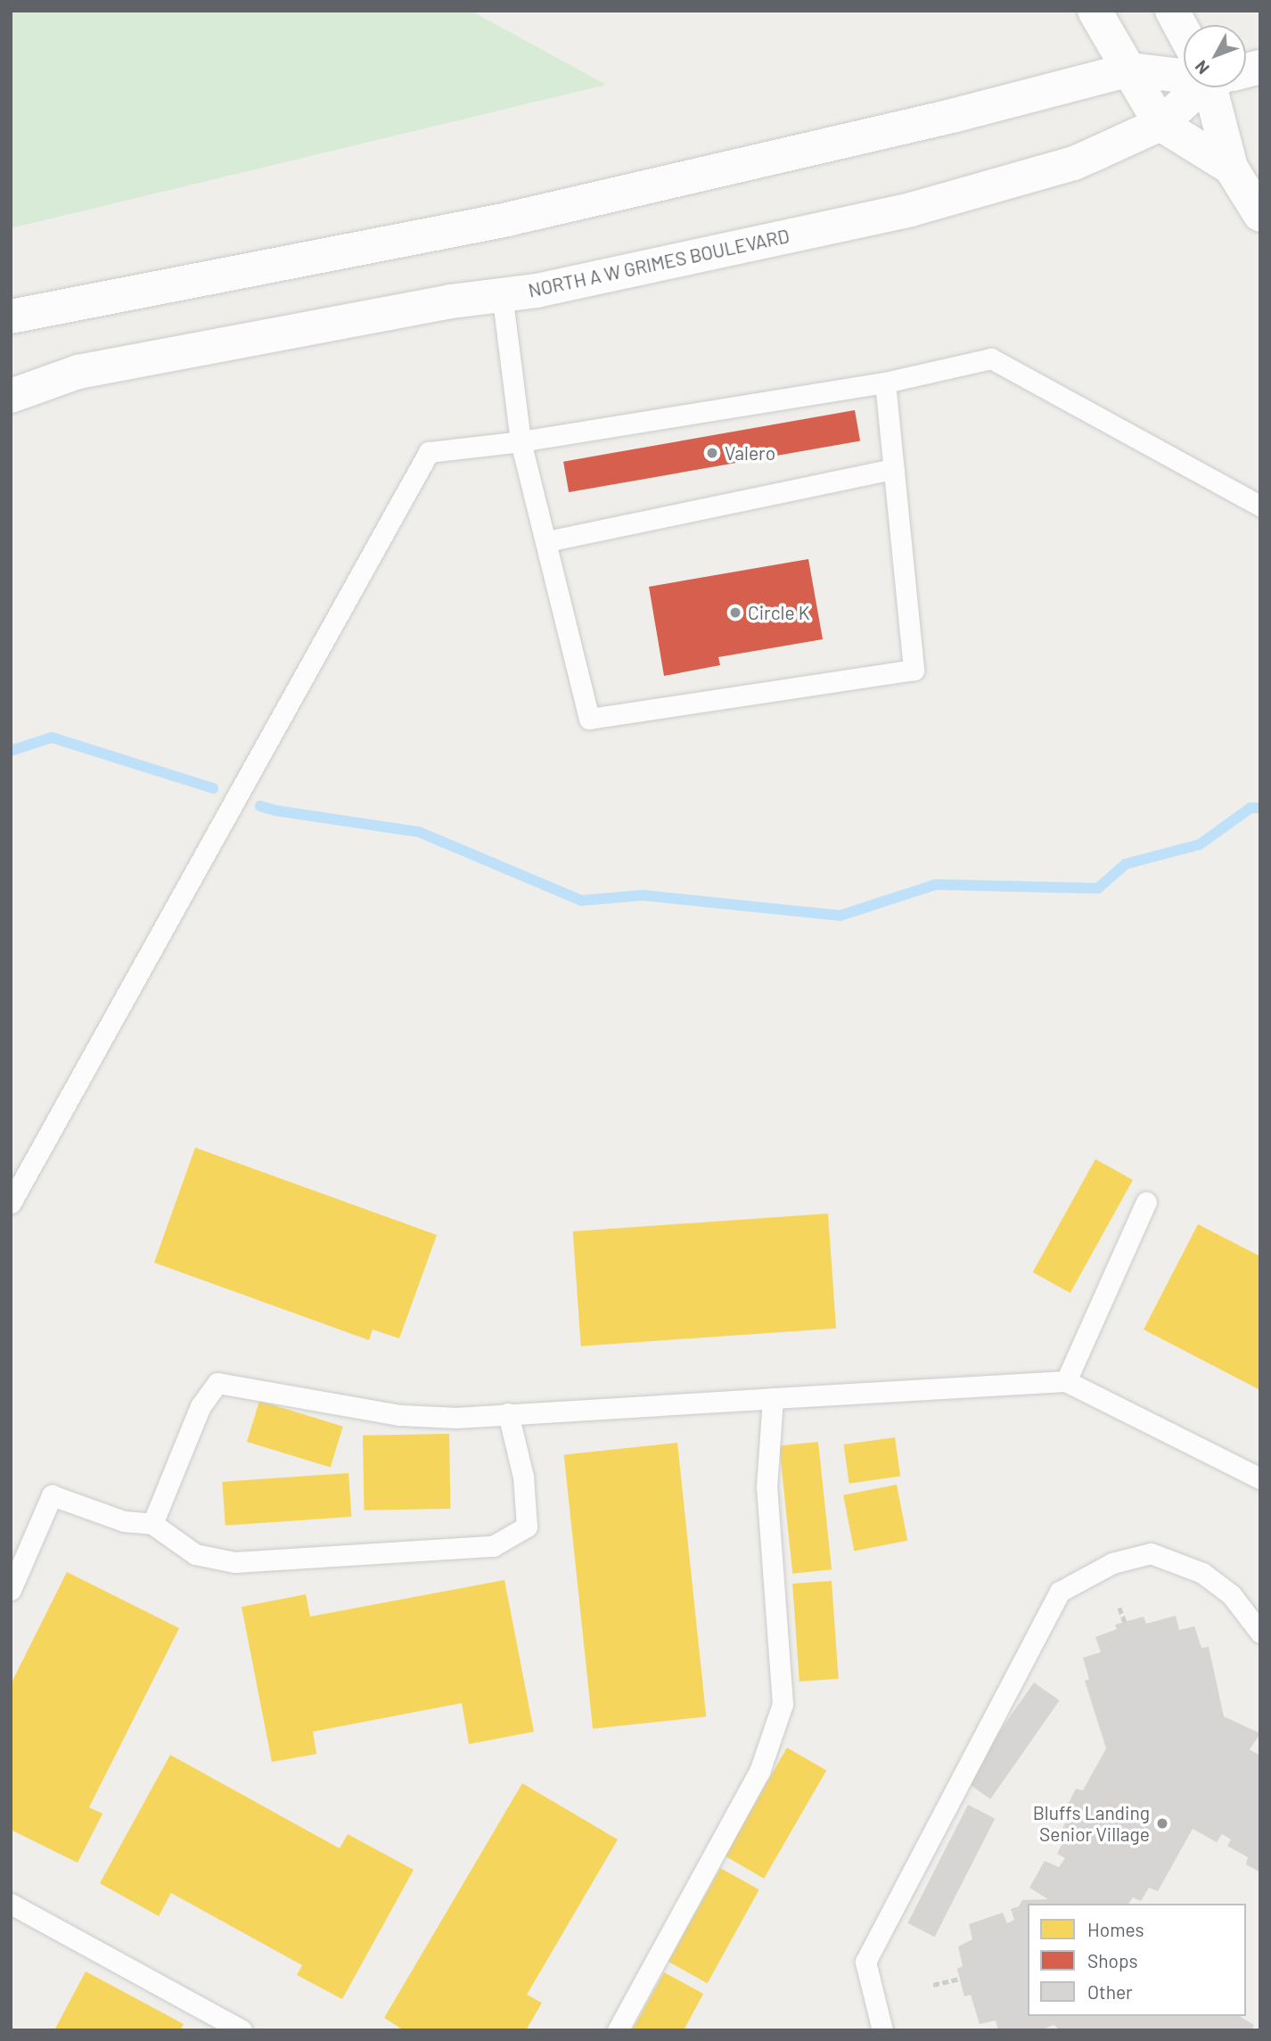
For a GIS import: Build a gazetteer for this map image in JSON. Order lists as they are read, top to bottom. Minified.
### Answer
{"streets":{"main road":["NORTH A W GRIMES BOULEVARD"]},"places":["Valero","Circle K","Bluffs Landing Senior Village"],"legend":["Homes","Shops","Other"],"north":"bottom left"}
